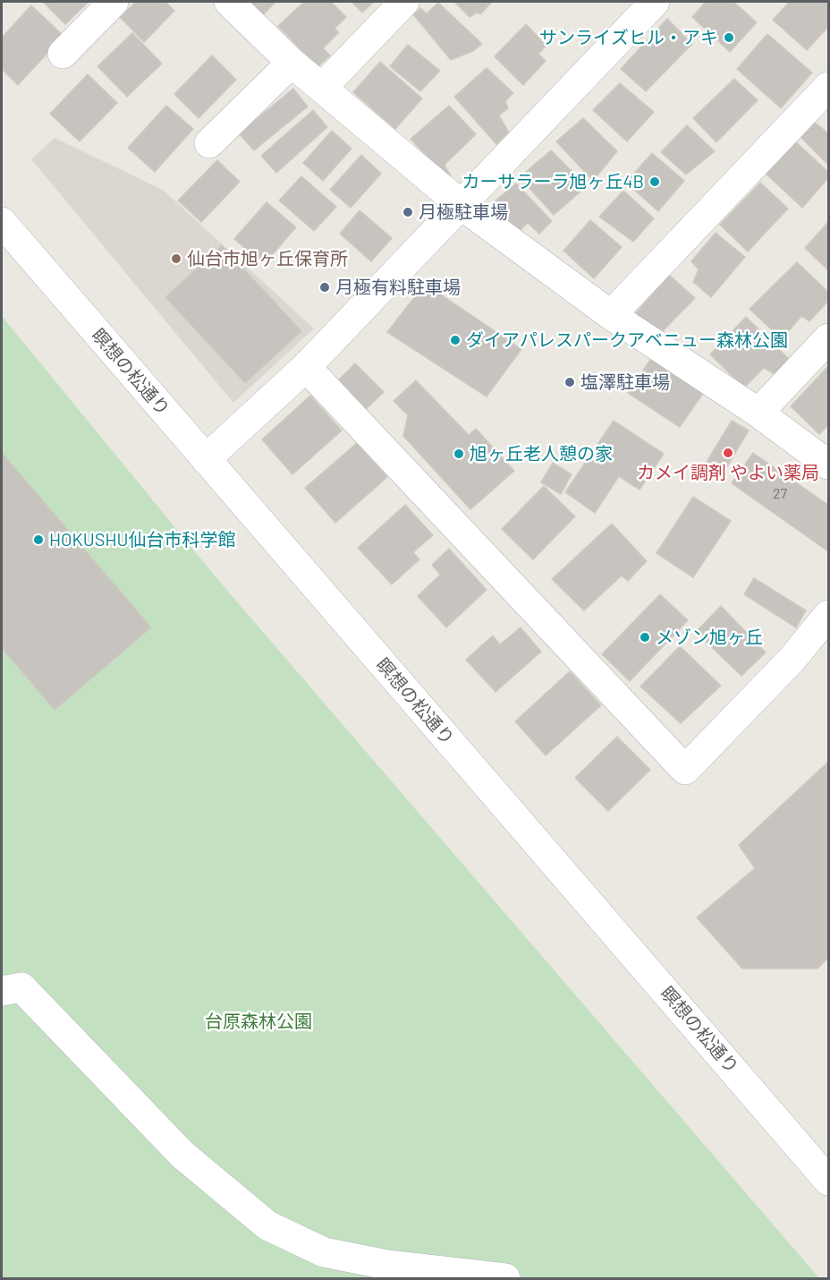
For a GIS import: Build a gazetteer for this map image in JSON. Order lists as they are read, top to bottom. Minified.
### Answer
{"streets":{"street":["瞑想の松通り"]},"parks":["台原森林公園"],"places":["サンライズヒル・アキ","カーサラーラ旭ヶ丘4B","月極駐車場","仙台市旭ヶ丘保育所","月極有料駐車場","ダイアパレスパークアベニュー森林公園","塩澤駐車場","カメイ調剤 やよい薬局","旭ヶ丘老人憩の家","HOKUSHU仙台市科学館","メゾン旭ヶ丘"],"house_numbers":["27"]}
